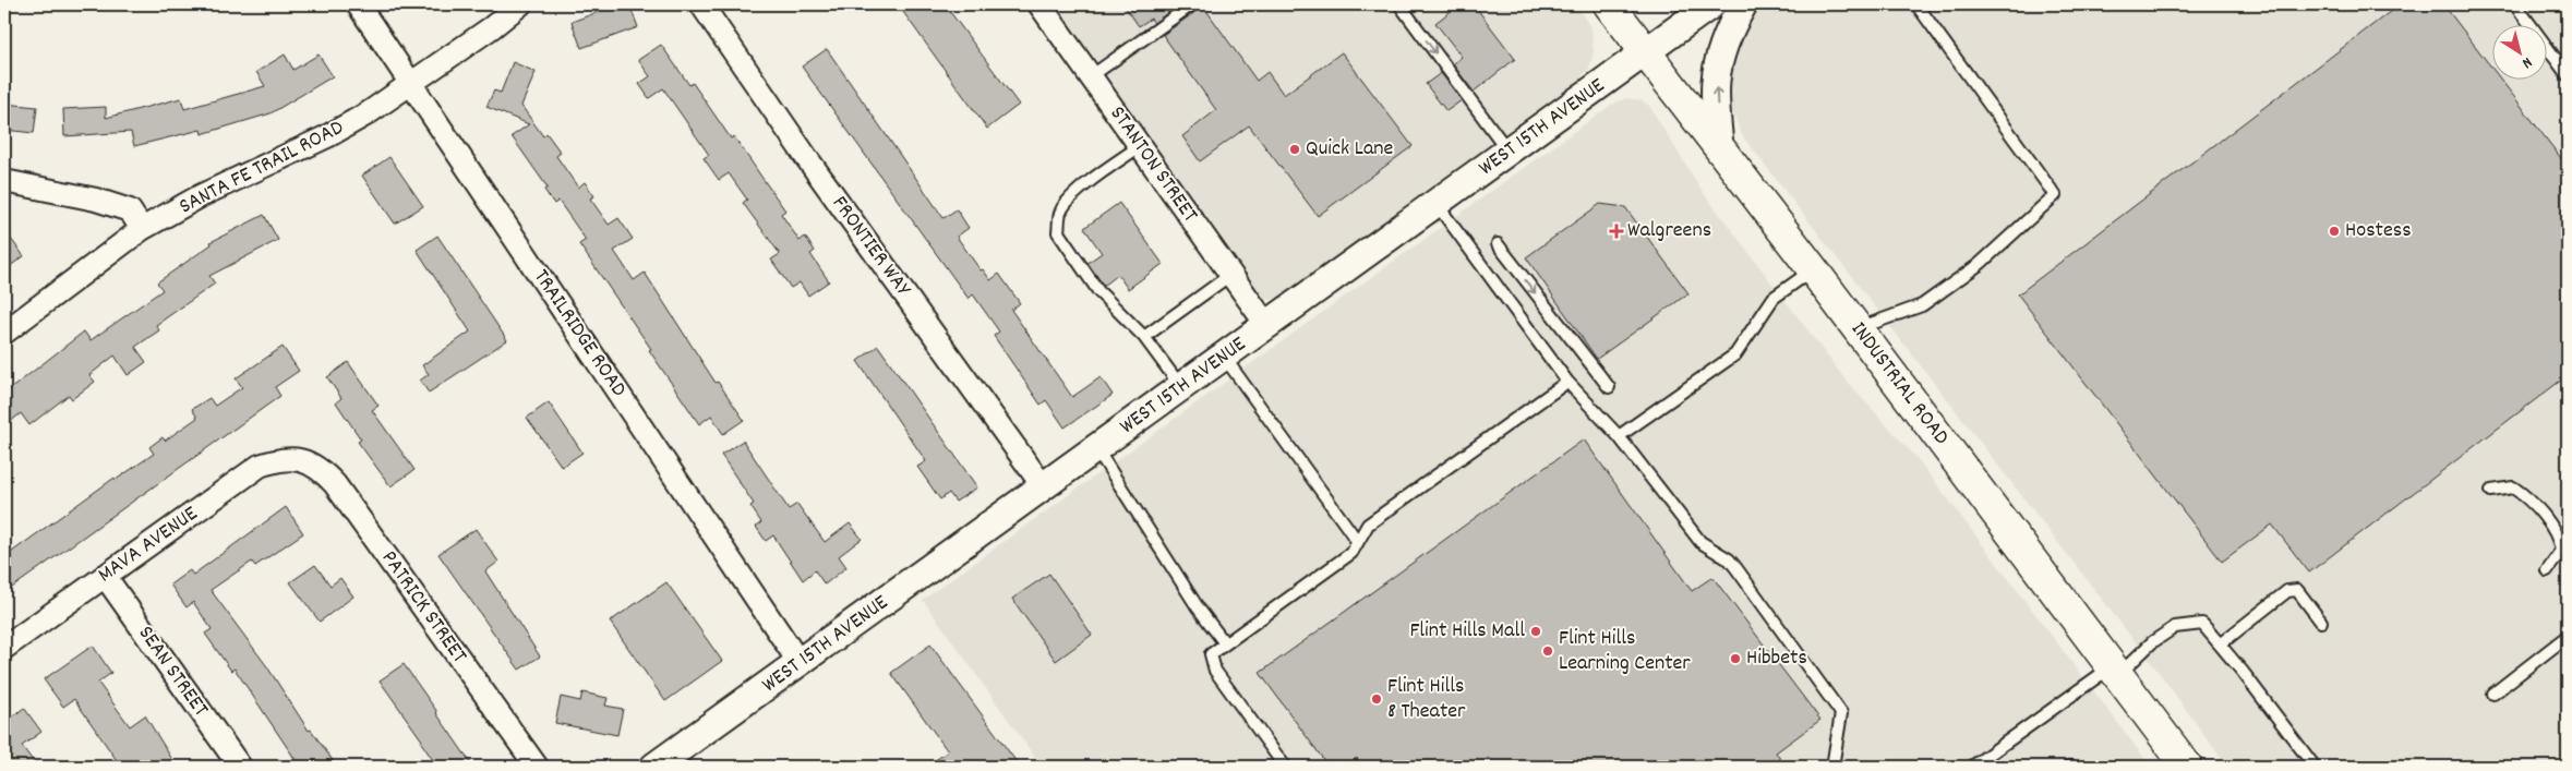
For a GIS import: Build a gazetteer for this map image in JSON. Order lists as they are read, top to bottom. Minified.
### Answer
{"streets":{"main road":["INDUSTRIAL ROAD"],"street":["WEST 15TH AVENUE","STANTON STREET","SANTA FE TRAIL ROAD","FRONTIER WAY","TRAILRIDGE ROAD","MAVA AVENUE","PATRICK STREET","SEAN STREET"]},"crossings":[["WEST 15TH AVENUE","STANTON STREET"],["WEST 15TH AVENUE","FRONTIER WAY"],["WEST 15TH AVENUE","TRAILRIDGE ROAD"],["WEST 15TH AVENUE","INDUSTRIAL ROAD"],["SANTA FE TRAIL ROAD","TRAILRIDGE ROAD"],["MAVA AVENUE","PATRICK STREET"],["MAVA AVENUE","SEAN STREET"]],"places":{"other":["Quick Lane","Hostess","Flint Hills Mall","Flint Hills Learning Center","Hibbets","Flint Hills 8 Theater"],"health":["Walgreens"]},"north":"bottom right"}
